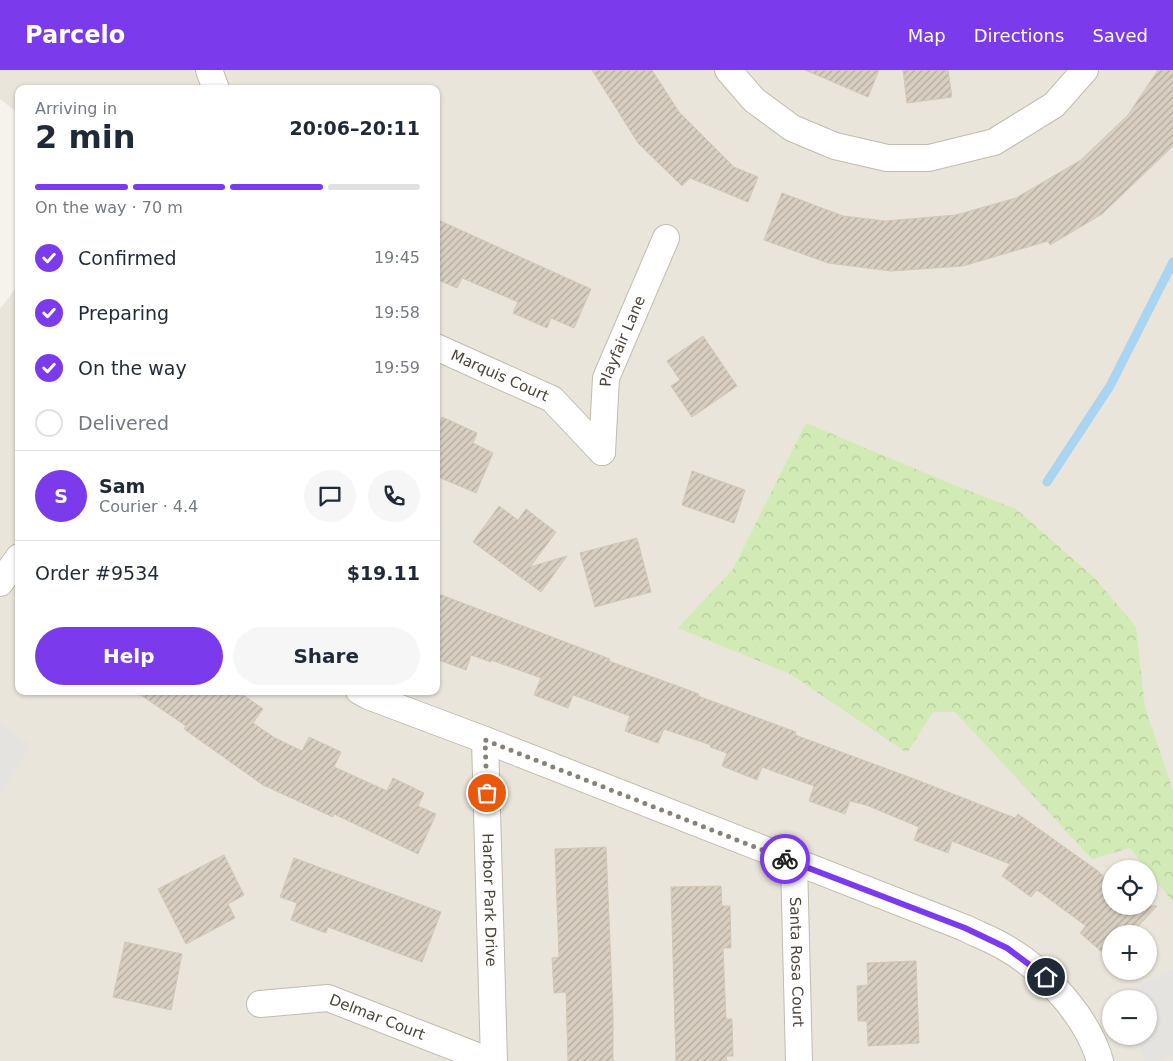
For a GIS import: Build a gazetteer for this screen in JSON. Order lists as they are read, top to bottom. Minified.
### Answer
{"streets":{"street":["Playfair Lane","Marquis Court","Harbor Park Drive","Santa Rosa Court","Delmar Court"]},"crossings":[["Playfair Lane","Marquis Court"]],"page":{"header":"Parcelo","nav":["Map","Directions","Saved"],"heading":["2 min","Arriving in","20:06–20:11"],"panel":["Sam","Courier · 4.4","Order #9534","$19.11"],"bar":"On the way · 70 m","list":[["Confirmed","19:45"],["Preparing","19:58"],["On the way","19:59"],"Delivered"],"round":"S","buttons":["Help","Share"],"map_buttons":["+","−"]}}
